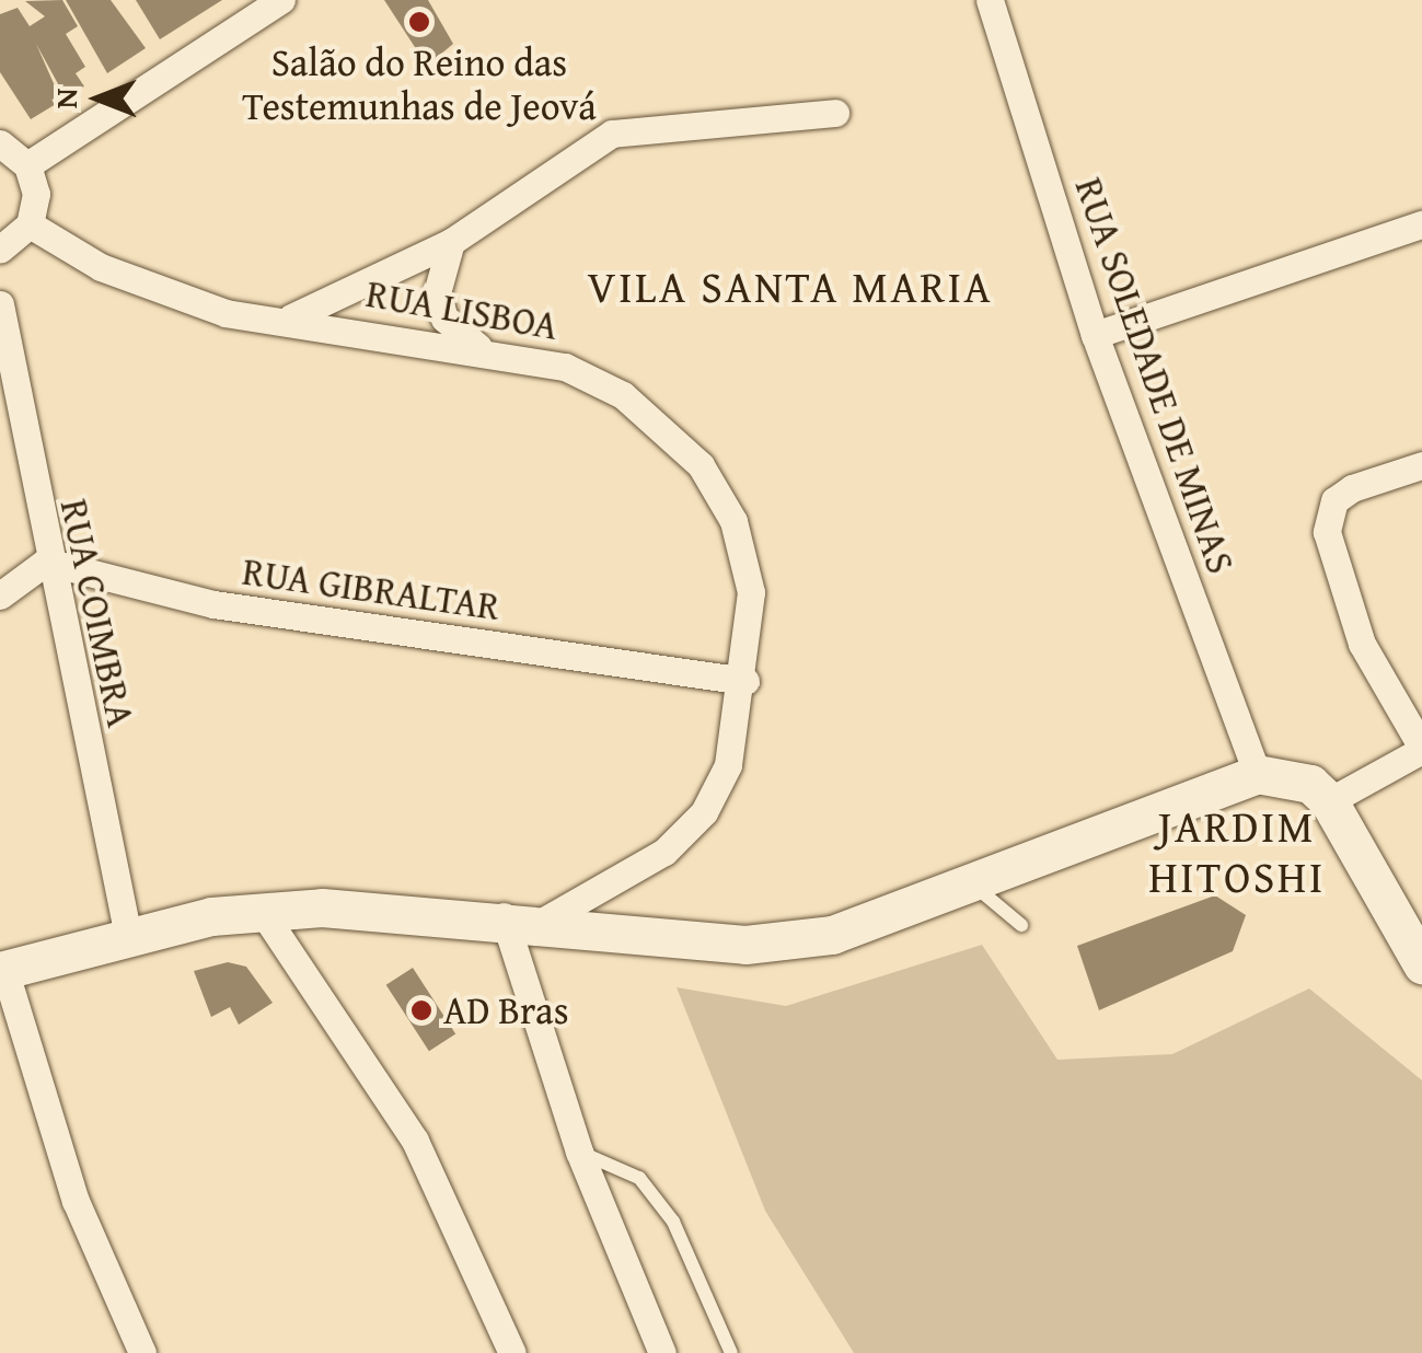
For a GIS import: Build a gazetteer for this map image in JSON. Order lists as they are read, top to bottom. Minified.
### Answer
{"streets":{"street":["RUA LISBOA","RUA SOLEDADE DE MINAS","RUA GIBRALTAR","RUA COIMBRA"]},"crossings":[["RUA LISBOA","RUA GIBRALTAR"],["RUA GIBRALTAR","RUA COIMBRA"]],"districts":["VILA SANTA MARIA","JARDIM HITOSHI"],"places":["Salão do Reino das Testemunhas de Jeová","AD Bras"],"north":"left"}
